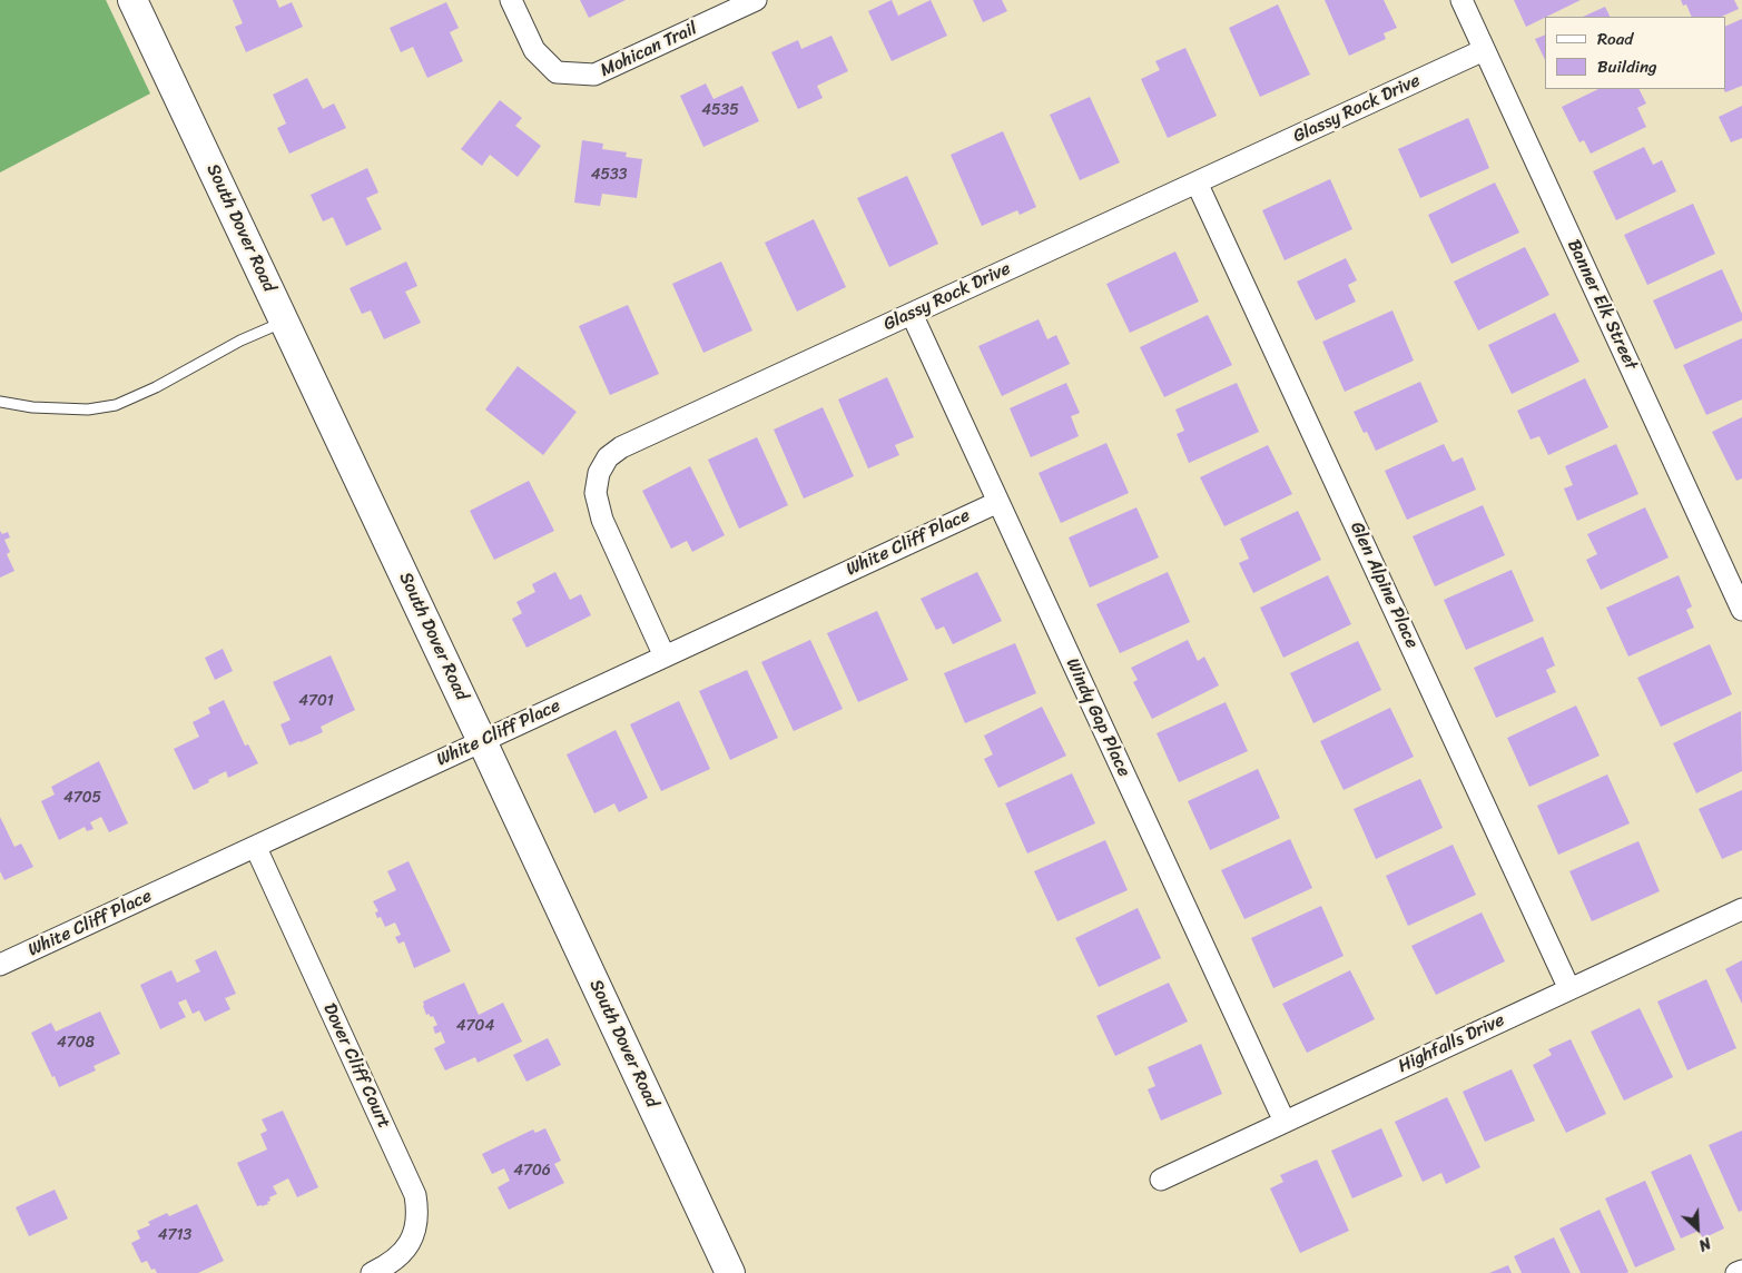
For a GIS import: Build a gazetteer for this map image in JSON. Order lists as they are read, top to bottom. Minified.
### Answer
{"streets":{"street":["Mohican Trail","Glassy Rock Drive","South Dover Road","Banner Elk Street","White Cliff Place","Glen Alpine Place","Windy Gap Place","Highfalls Drive","Dover Cliff Court"]},"crossings":[["Glassy Rock Drive","Banner Elk Street"],["Glassy Rock Drive","White Cliff Place"],["Glassy Rock Drive","Glen Alpine Place"],["Glassy Rock Drive","Windy Gap Place"],["South Dover Road","White Cliff Place"],["White Cliff Place","Windy Gap Place"],["White Cliff Place","Dover Cliff Court"],["Glen Alpine Place","Highfalls Drive"],["Windy Gap Place","Highfalls Drive"]],"house_numbers":["4535","4533","4701","4705","4704","4708","4706","4713"],"legend":["Road","Building"],"north":"bottom right"}
